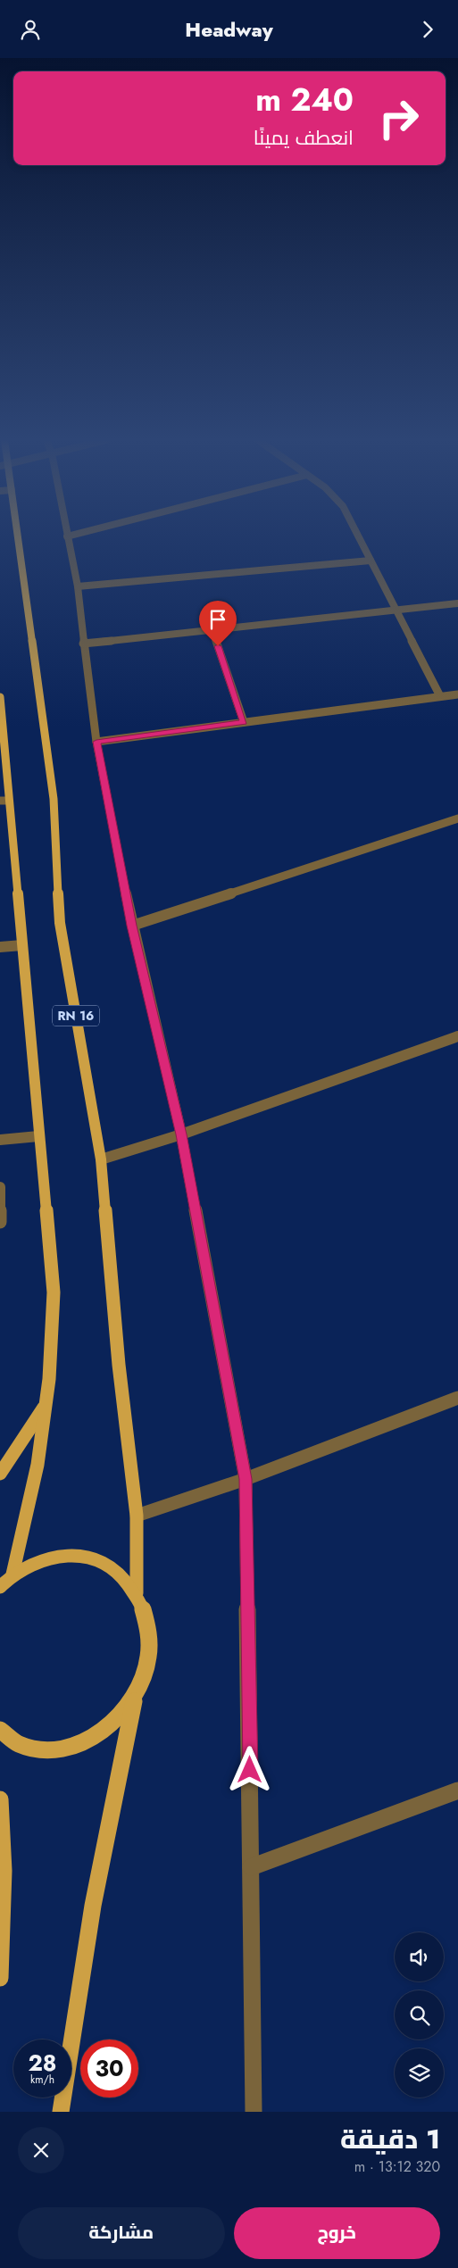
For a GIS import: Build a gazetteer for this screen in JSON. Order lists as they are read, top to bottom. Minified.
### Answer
{"streets":{"main road":["RN 16"]},"page":{"header":"Headway","turn":["240 m","انعطف يمينًا"],"speed":"28 km/h","limit":"30","heading":["1 دقيقة","320 m · 13:12"],"buttons":["خروج","مشاركة"]}}
